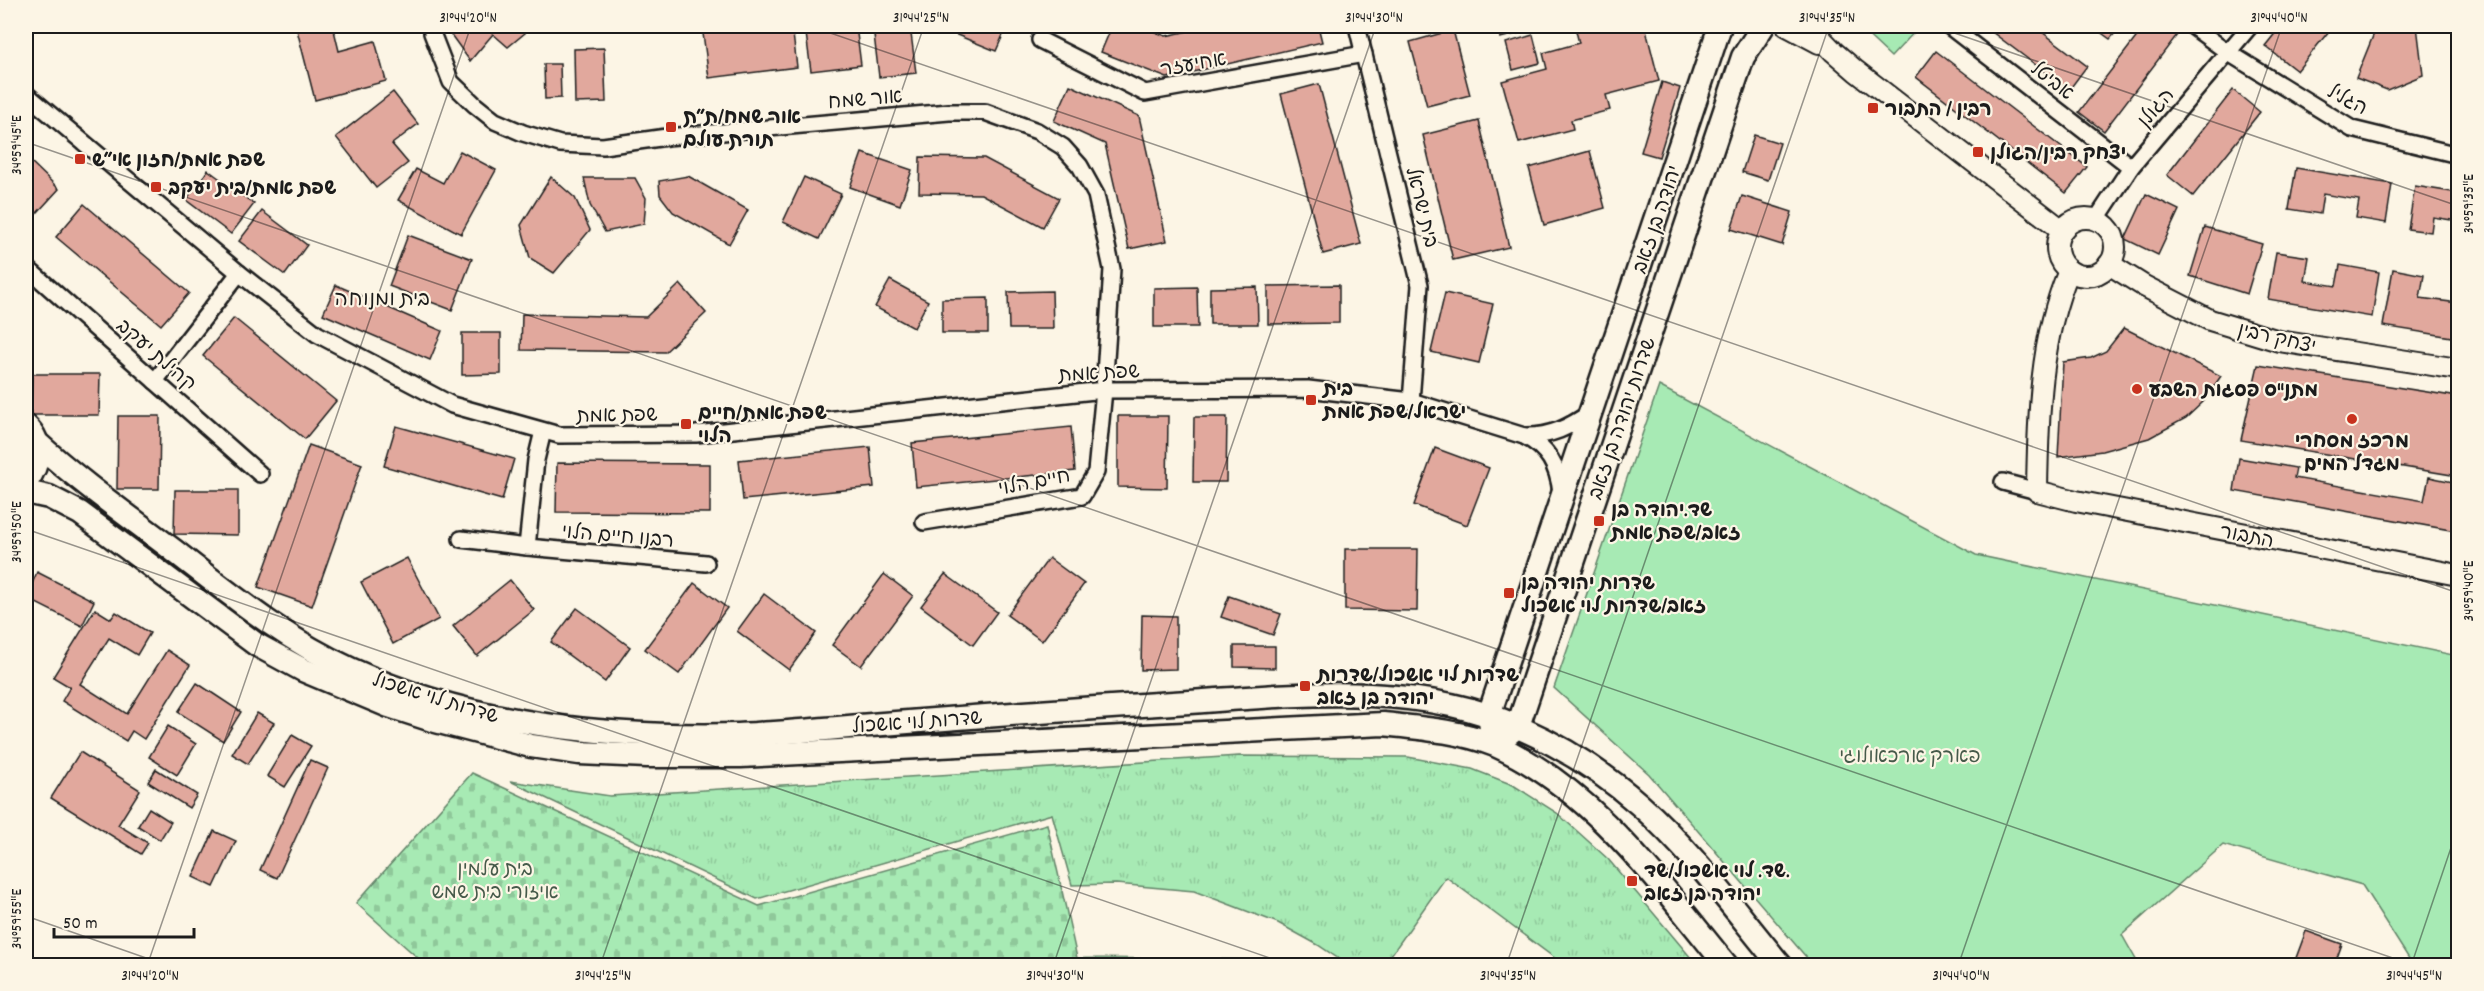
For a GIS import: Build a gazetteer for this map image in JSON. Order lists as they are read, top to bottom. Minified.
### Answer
{"streets":{"main road":["יהודה בן זאב","שדרות יהודה בן זאב","שדרות לוי אשכול"],"street":["אחיעזר","אביטל","אור שמח","הגליל","הגולן","בית ישראל","יצחק רבין","קהילת יעקב","שפת אמת","חיים הלוי","רבנו חיים הלוי","התבור"]},"crossings":[["אחיעזר","בית ישראל"],["אביטל","הגולן"],["אור שמח","שפת אמת"],["אור שמח","חיים הלוי"],["הגליל","הגולן"],["הגולן","יצחק רבין"],["בית ישראל","שפת אמת"],["יהודה בן זאב","שפת אמת"],["יהודה בן זאב","שדרות יהודה בן זאב"],["שפת אמת","שדרות יהודה בן זאב"],["שפת אמת","חיים הלוי"],["שדרות יהודה בן זאב","שדרות לוי אשכול"]],"districts":["בית ומנוחה"],"parks":["פארק ארכאולוגי","בית עלמין איזורי בית שמש"],"places":{"transit":["רבין / התבור","אור שמח/ת״ת תורת עולם","יצחק רבין/הגולן","שפת אמת/חזון אי״ש","שפת אמת/בית יעקב","בית ישראל/שפת אמת","שפת אמת/חיים הלוי","שד.יהודה בן זאב/שפת אמת","שדרות יהודה בן זאב/שדרות לוי אשכול","שדרות לוי אשכול/שדרות יהודה בן זאב","שד. לוי אשכול/שד. יהודה בן זאב"],"other":["מתנ\"ס פסגות השבע","מרכז מסחרי מגדל המים"]},"scale_bar":"50 m","coordinates":["31°44'20\"N","31°44'25\"N","31°44'30\"N","31°44'35\"N","31°44'40\"N","34°59'45\"E","34°59'35\"E","34°59'50\"E","34°59'40\"E","34°59'55\"E","31°44'45\"N"]}
